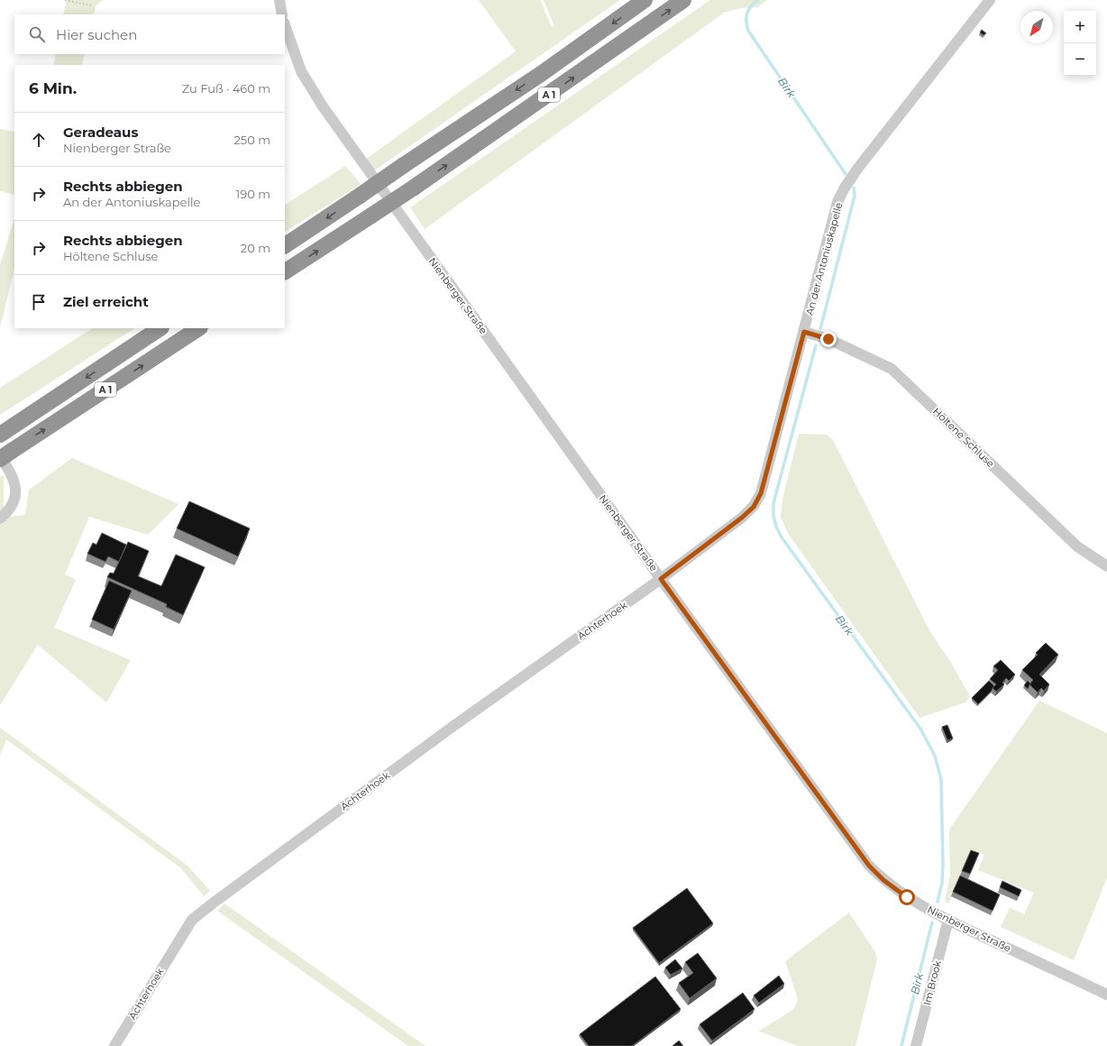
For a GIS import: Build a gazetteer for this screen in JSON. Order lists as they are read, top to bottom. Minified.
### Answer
{"streets":{"highway":["A 1"],"street":["An der Antoniuskapelle","Nienberger Straße","Höltene Schluse","Ächterhoek","Im Brook"]},"crossings":[["An der Antoniuskapelle","Nienberger Straße"],["An der Antoniuskapelle","Höltene Schluse"],["An der Antoniuskapelle","Ächterhoek"],["Nienberger Straße","Ächterhoek"],["Nienberger Straße","Im Brook"]],"water":["Birk"],"north":"bottom left","page":{"map_buttons":["+","−"],"search":"Hier suchen","heading":["6 Min.","Zu Fuß · 460 m"],"list":[["Geradeaus","Nienberger Straße","250 m"],["Rechts abbiegen","An der Antoniuskapelle","190 m"],["Rechts abbiegen","Höltene Schluse","20 m"],"Ziel erreicht"]}}
